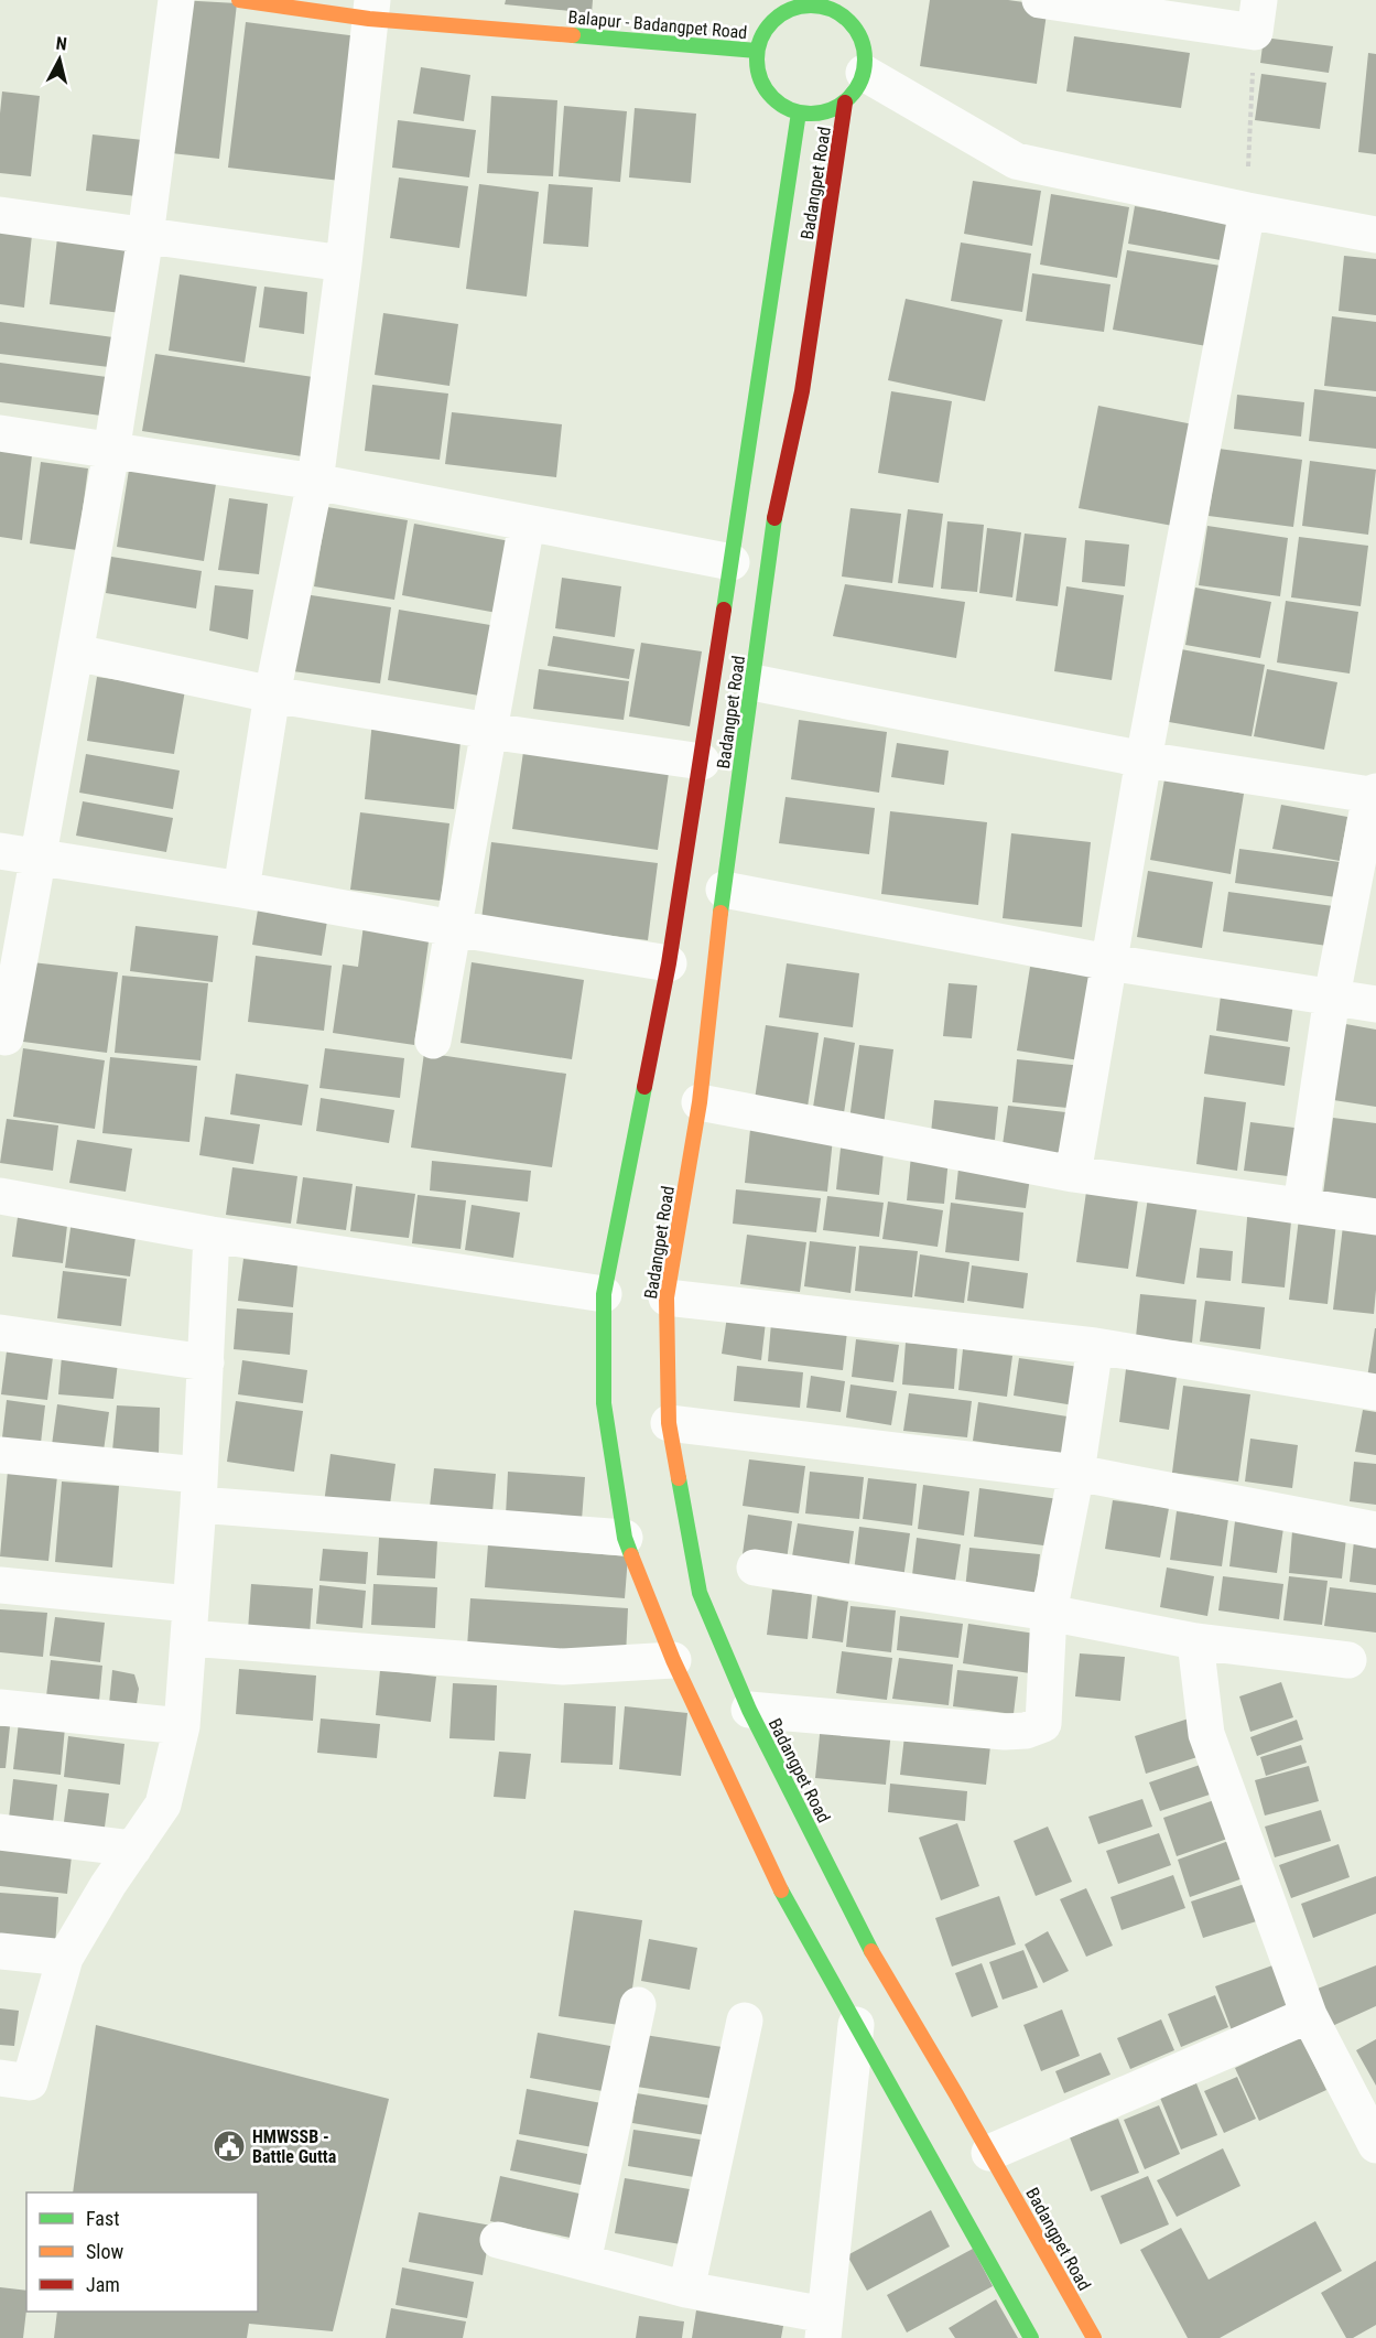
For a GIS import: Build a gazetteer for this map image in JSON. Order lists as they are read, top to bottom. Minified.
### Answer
{"streets":{"main road":["Balapur - Badangpet Road","Badangpet Road"]},"crossings":[["Balapur - Badangpet Road","Badangpet Road"]],"places":{"public building":["HMWSSB - Battle Gutta"]},"legend":["Fast","Slow","Jam"],"north":"top"}
